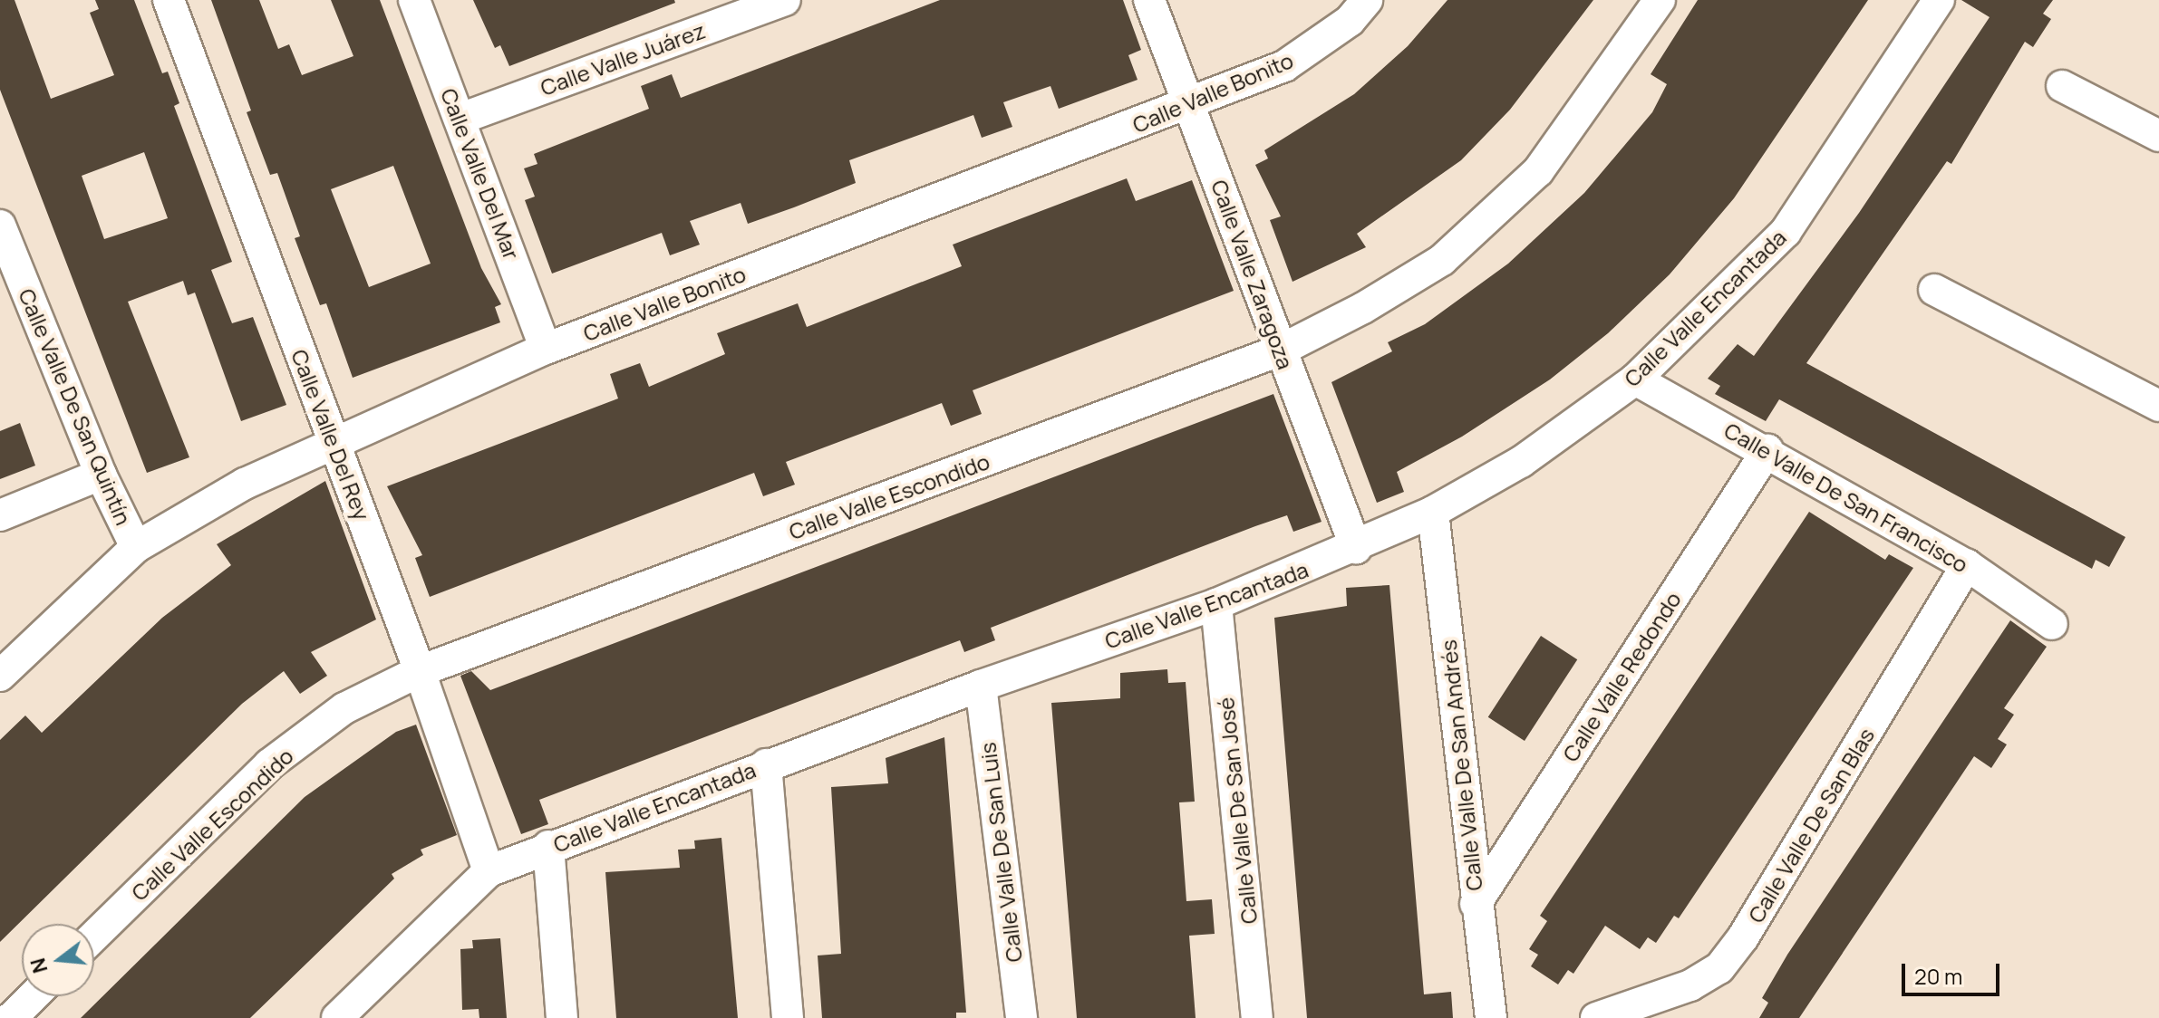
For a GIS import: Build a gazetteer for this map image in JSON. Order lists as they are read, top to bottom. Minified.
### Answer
{"streets":{"street":["Calle Valle Juárez","Calle Valle Bonito","Calle Valle Del Mar","Calle Valle Zaragoza","Calle Valle Encantada","Calle Valle De San Quintín","Calle Valle Del Rey","Calle Valle Escondido","Calle Valle De San Francisco","Calle Valle Redondo","Calle Valle De San Andrés","Calle Valle De San José","Calle Valle De San Blas","Calle Valle De San Luis"]},"crossings":[["Calle Valle Juárez","Calle Valle Del Mar"],["Calle Valle Bonito","Calle Valle Del Mar"],["Calle Valle Bonito","Calle Valle Zaragoza"],["Calle Valle Bonito","Calle Valle De San Quintín"],["Calle Valle Bonito","Calle Valle Del Rey"],["Calle Valle Zaragoza","Calle Valle Encantada"],["Calle Valle Zaragoza","Calle Valle Escondido"],["Calle Valle Encantada","Calle Valle Del Rey"],["Calle Valle Encantada","Calle Valle De San Francisco"],["Calle Valle Encantada","Calle Valle De San Andrés"],["Calle Valle Encantada","Calle Valle De San José"],["Calle Valle Encantada","Calle Valle De San Luis"],["Calle Valle Del Rey","Calle Valle Escondido"],["Calle Valle De San Francisco","Calle Valle Redondo"],["Calle Valle De San Francisco","Calle Valle De San Blas"],["Calle Valle Redondo","Calle Valle De San Andrés"]],"scale_bar":"20 m","north":"left"}
